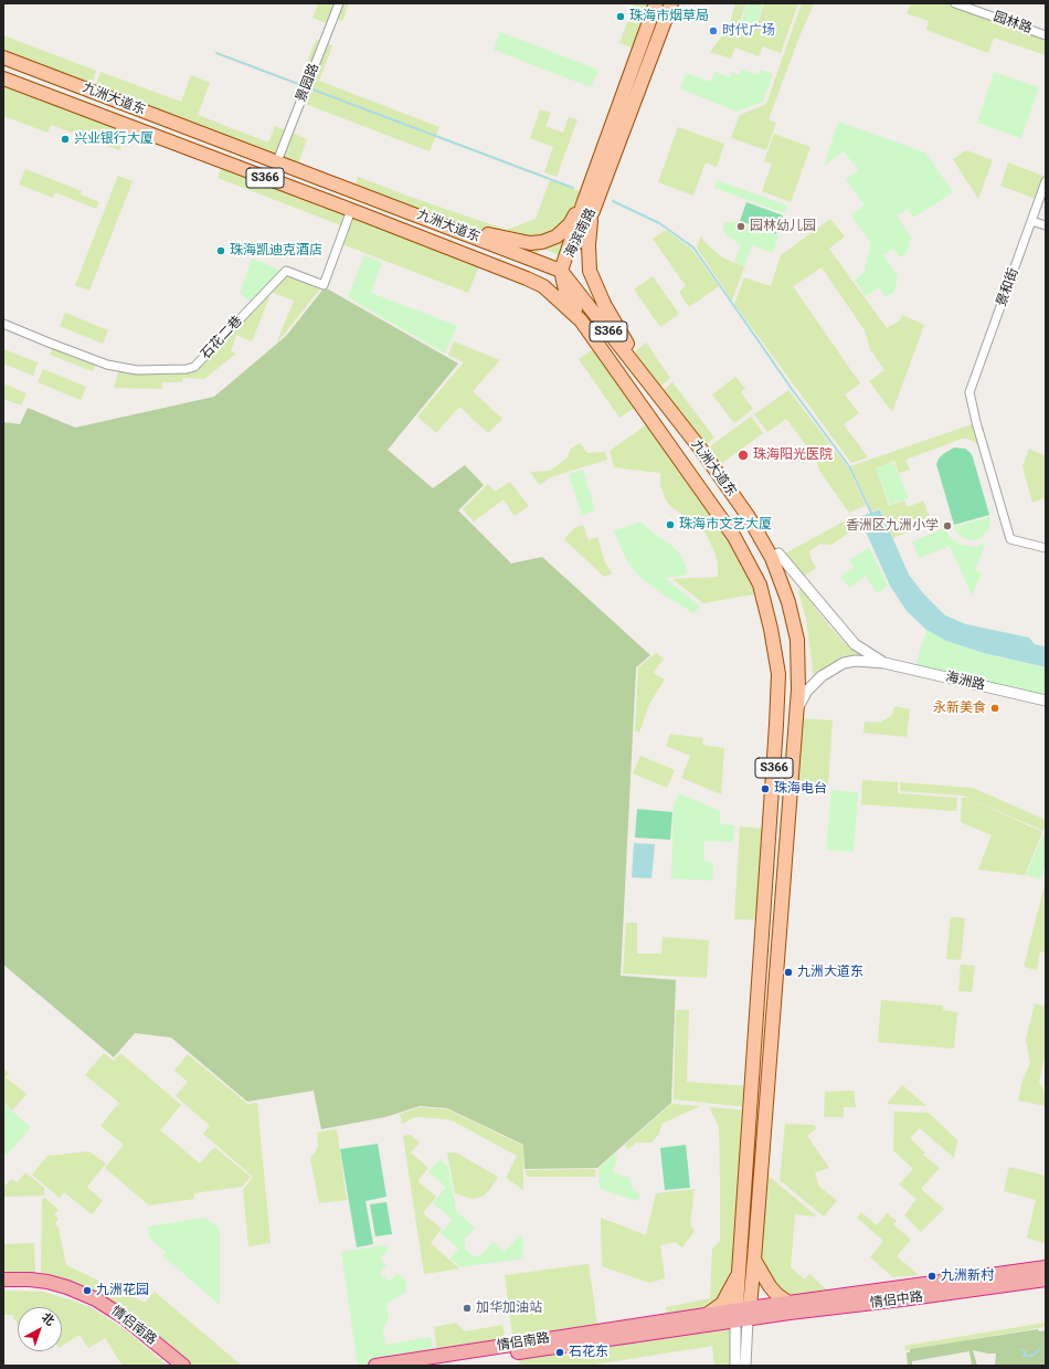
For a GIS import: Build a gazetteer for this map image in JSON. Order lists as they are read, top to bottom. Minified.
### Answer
{"streets":{"highway":["情侣中路","情侣南路"],"main road":["九洲大道东","S366","海滨南路"],"street":["园林路","景园路","景和街","石花二巷","海洲路"]},"crossings":[["景园路","九洲大道东"],["九洲大道东","海滨南路"],["九洲大道东","石花二巷"],["九洲大道东","情侣中路"],["九洲大道东","情侣南路"],["情侣中路","情侣南路"]],"places":["珠海市烟草局","时代广场","兴业银行大厦","园林幼儿园","珠海凯迪克酒店","珠海阳光医院","珠海市文艺大厦","香洲区九洲小学","永新美食","珠海电台","九洲大道东","九洲新村","九洲花园","加华加油站","石花东"],"north":"top right"}
